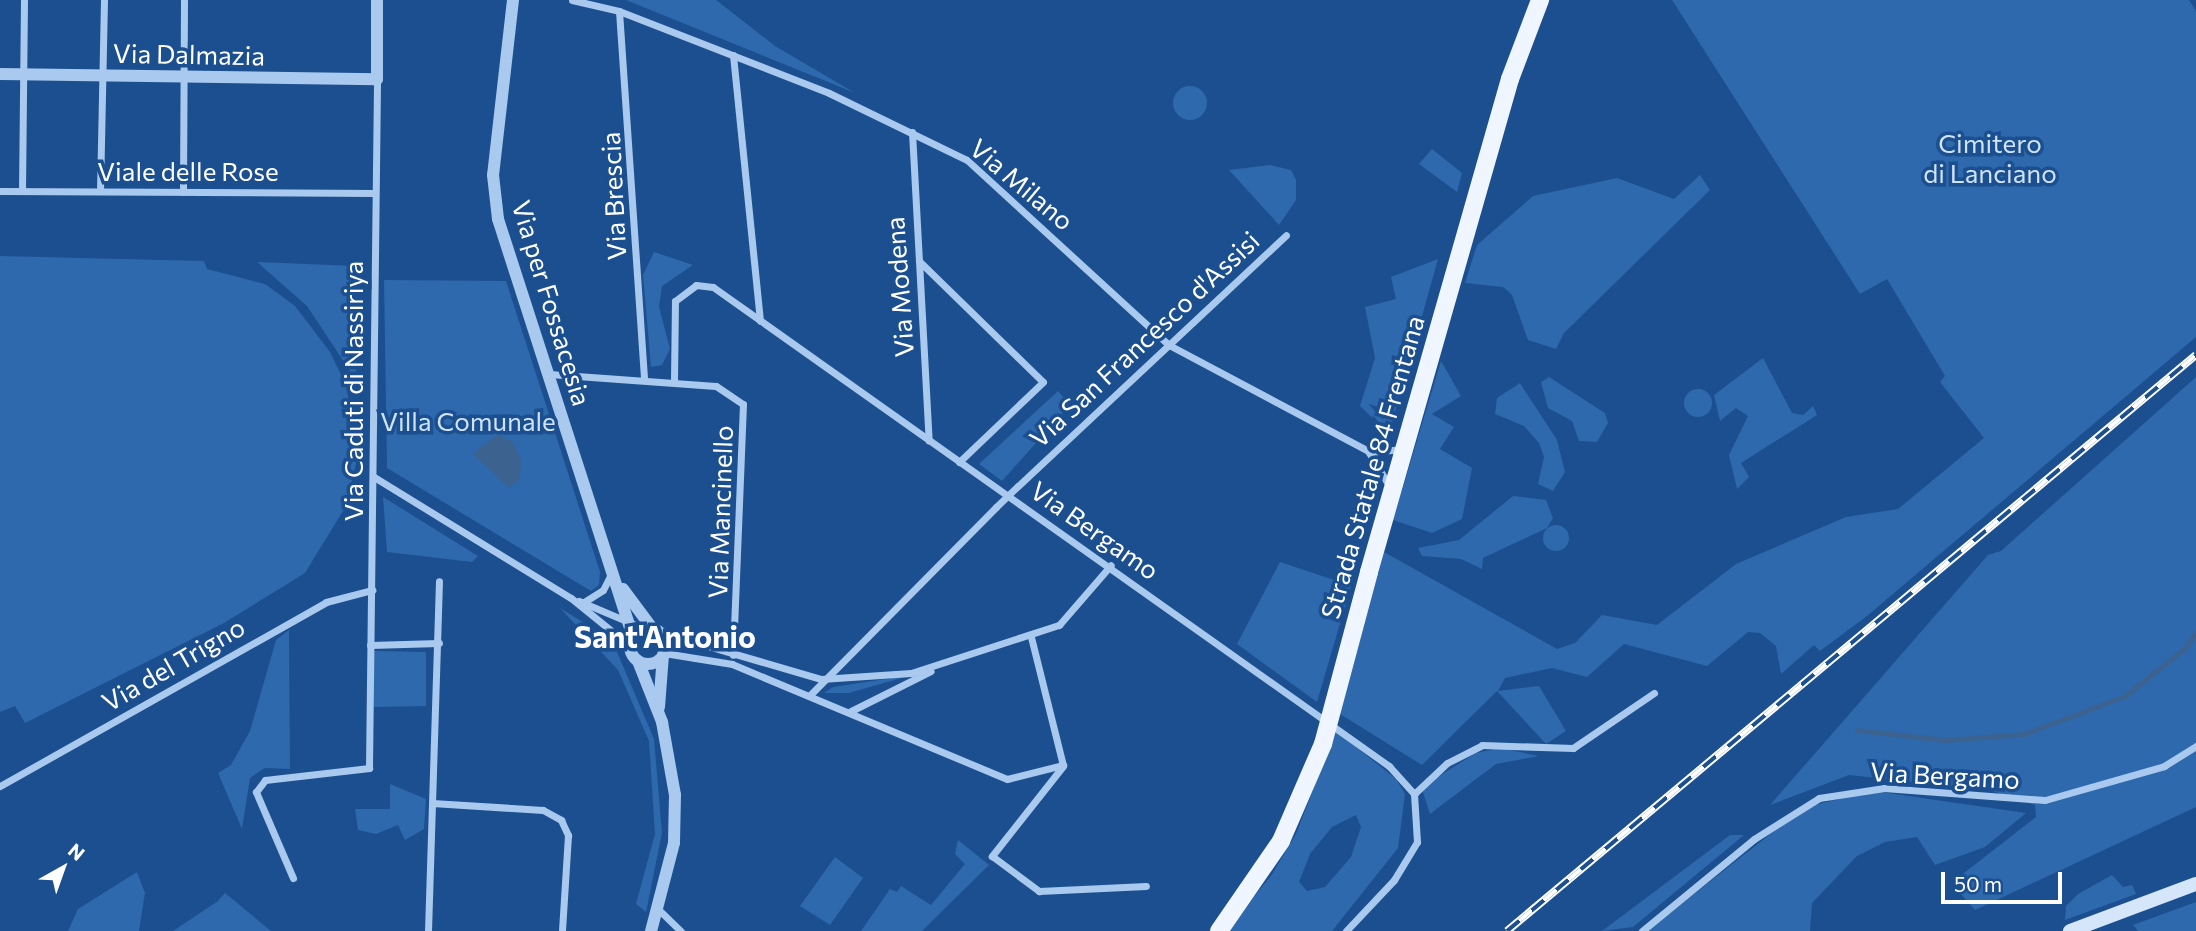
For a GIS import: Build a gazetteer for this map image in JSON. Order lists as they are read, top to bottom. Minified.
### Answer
{"streets":{"main road":["Strada Statale 84 Frentana"],"street":["Via Dalmazia","Viale delle Rose","Via Milano","Via Brescia","Via Modena","Via per Fossacesia","Via San Francesco d'Assisi","Via Caduti di Nassiriya","Via Mancinello","Via Bergamo","Via del Trigno"]},"crossings":[["Via Dalmazia","Via Caduti di Nassiriya"],["Viale delle Rose","Via Caduti di Nassiriya"],["Via Milano","Via Brescia"],["Via Milano","Via Modena"],["Via Milano","Via San Francesco d'Assisi"],["Via Brescia","Via Mancinello"],["Via Modena","Via Bergamo"],["Via per Fossacesia","Via Mancinello"],["Via Caduti di Nassiriya","Via del Trigno"],["Via Mancinello","Via Bergamo"]],"districts":["Sant'Antonio"],"parks":["Cimitero di Lanciano","Villa Comunale"],"scale_bar":"50 m","north":"top right"}
